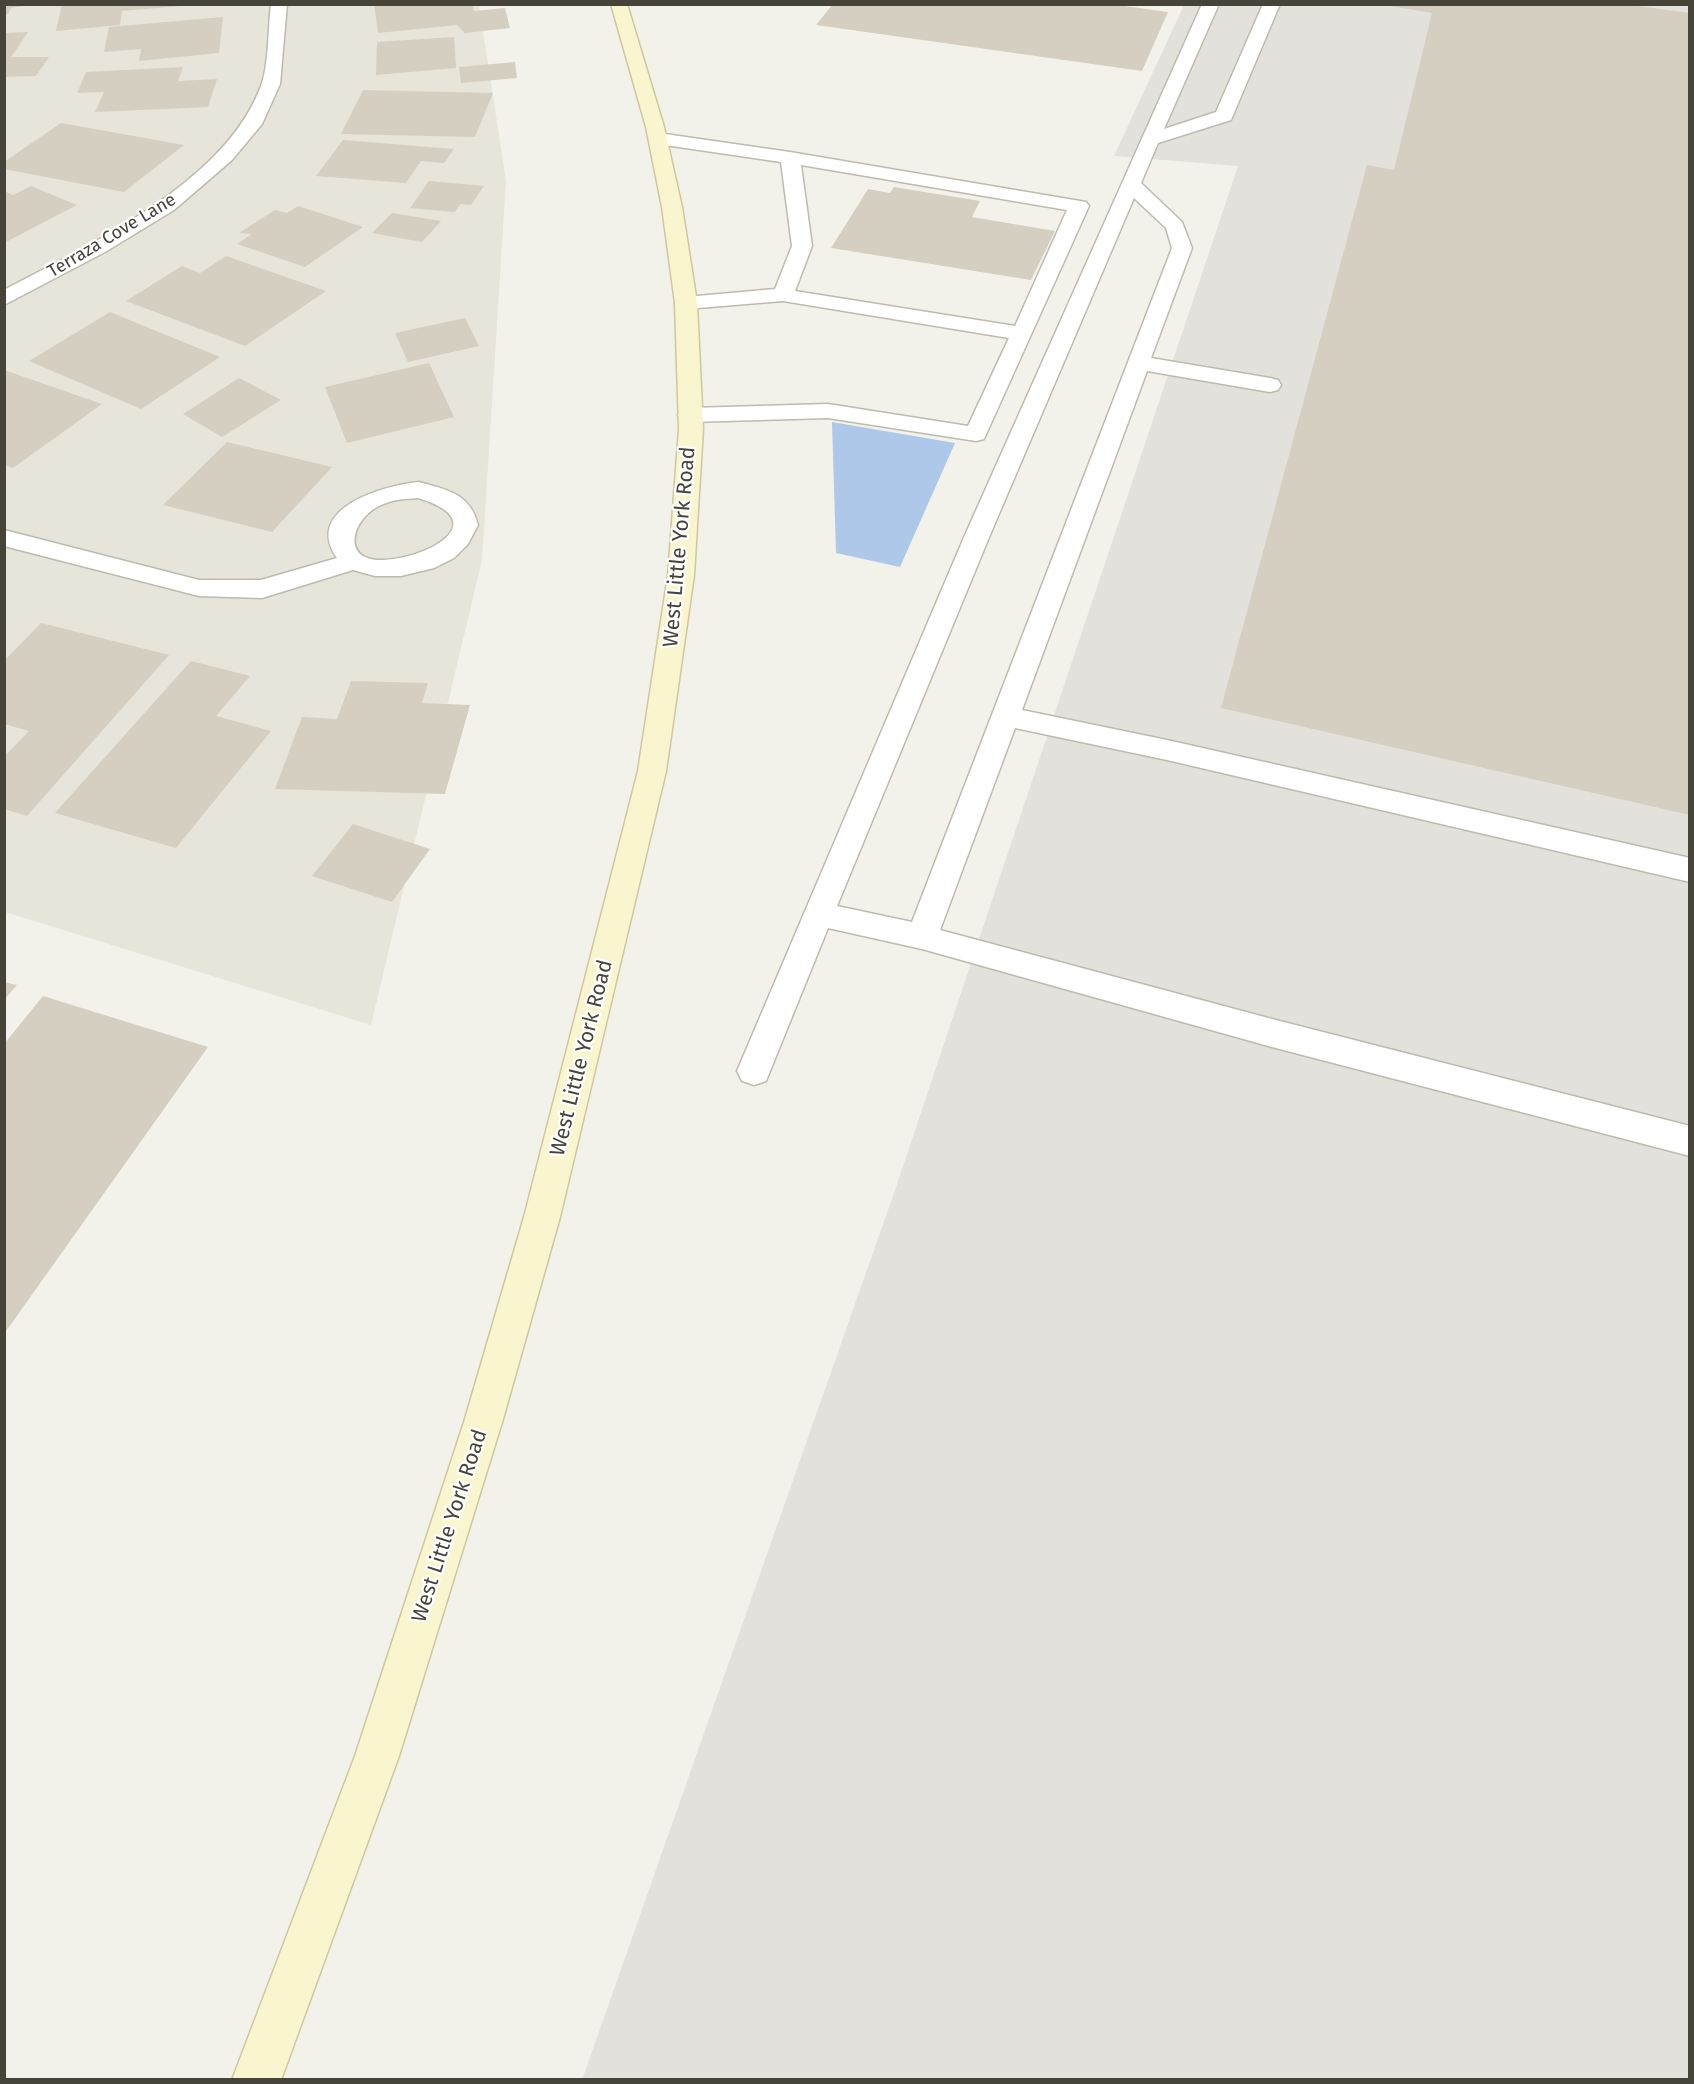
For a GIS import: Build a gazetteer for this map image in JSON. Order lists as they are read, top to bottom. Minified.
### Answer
{"streets":{"main road":["West Little York Road"],"street":["Terraza Cove Lane"]}}
